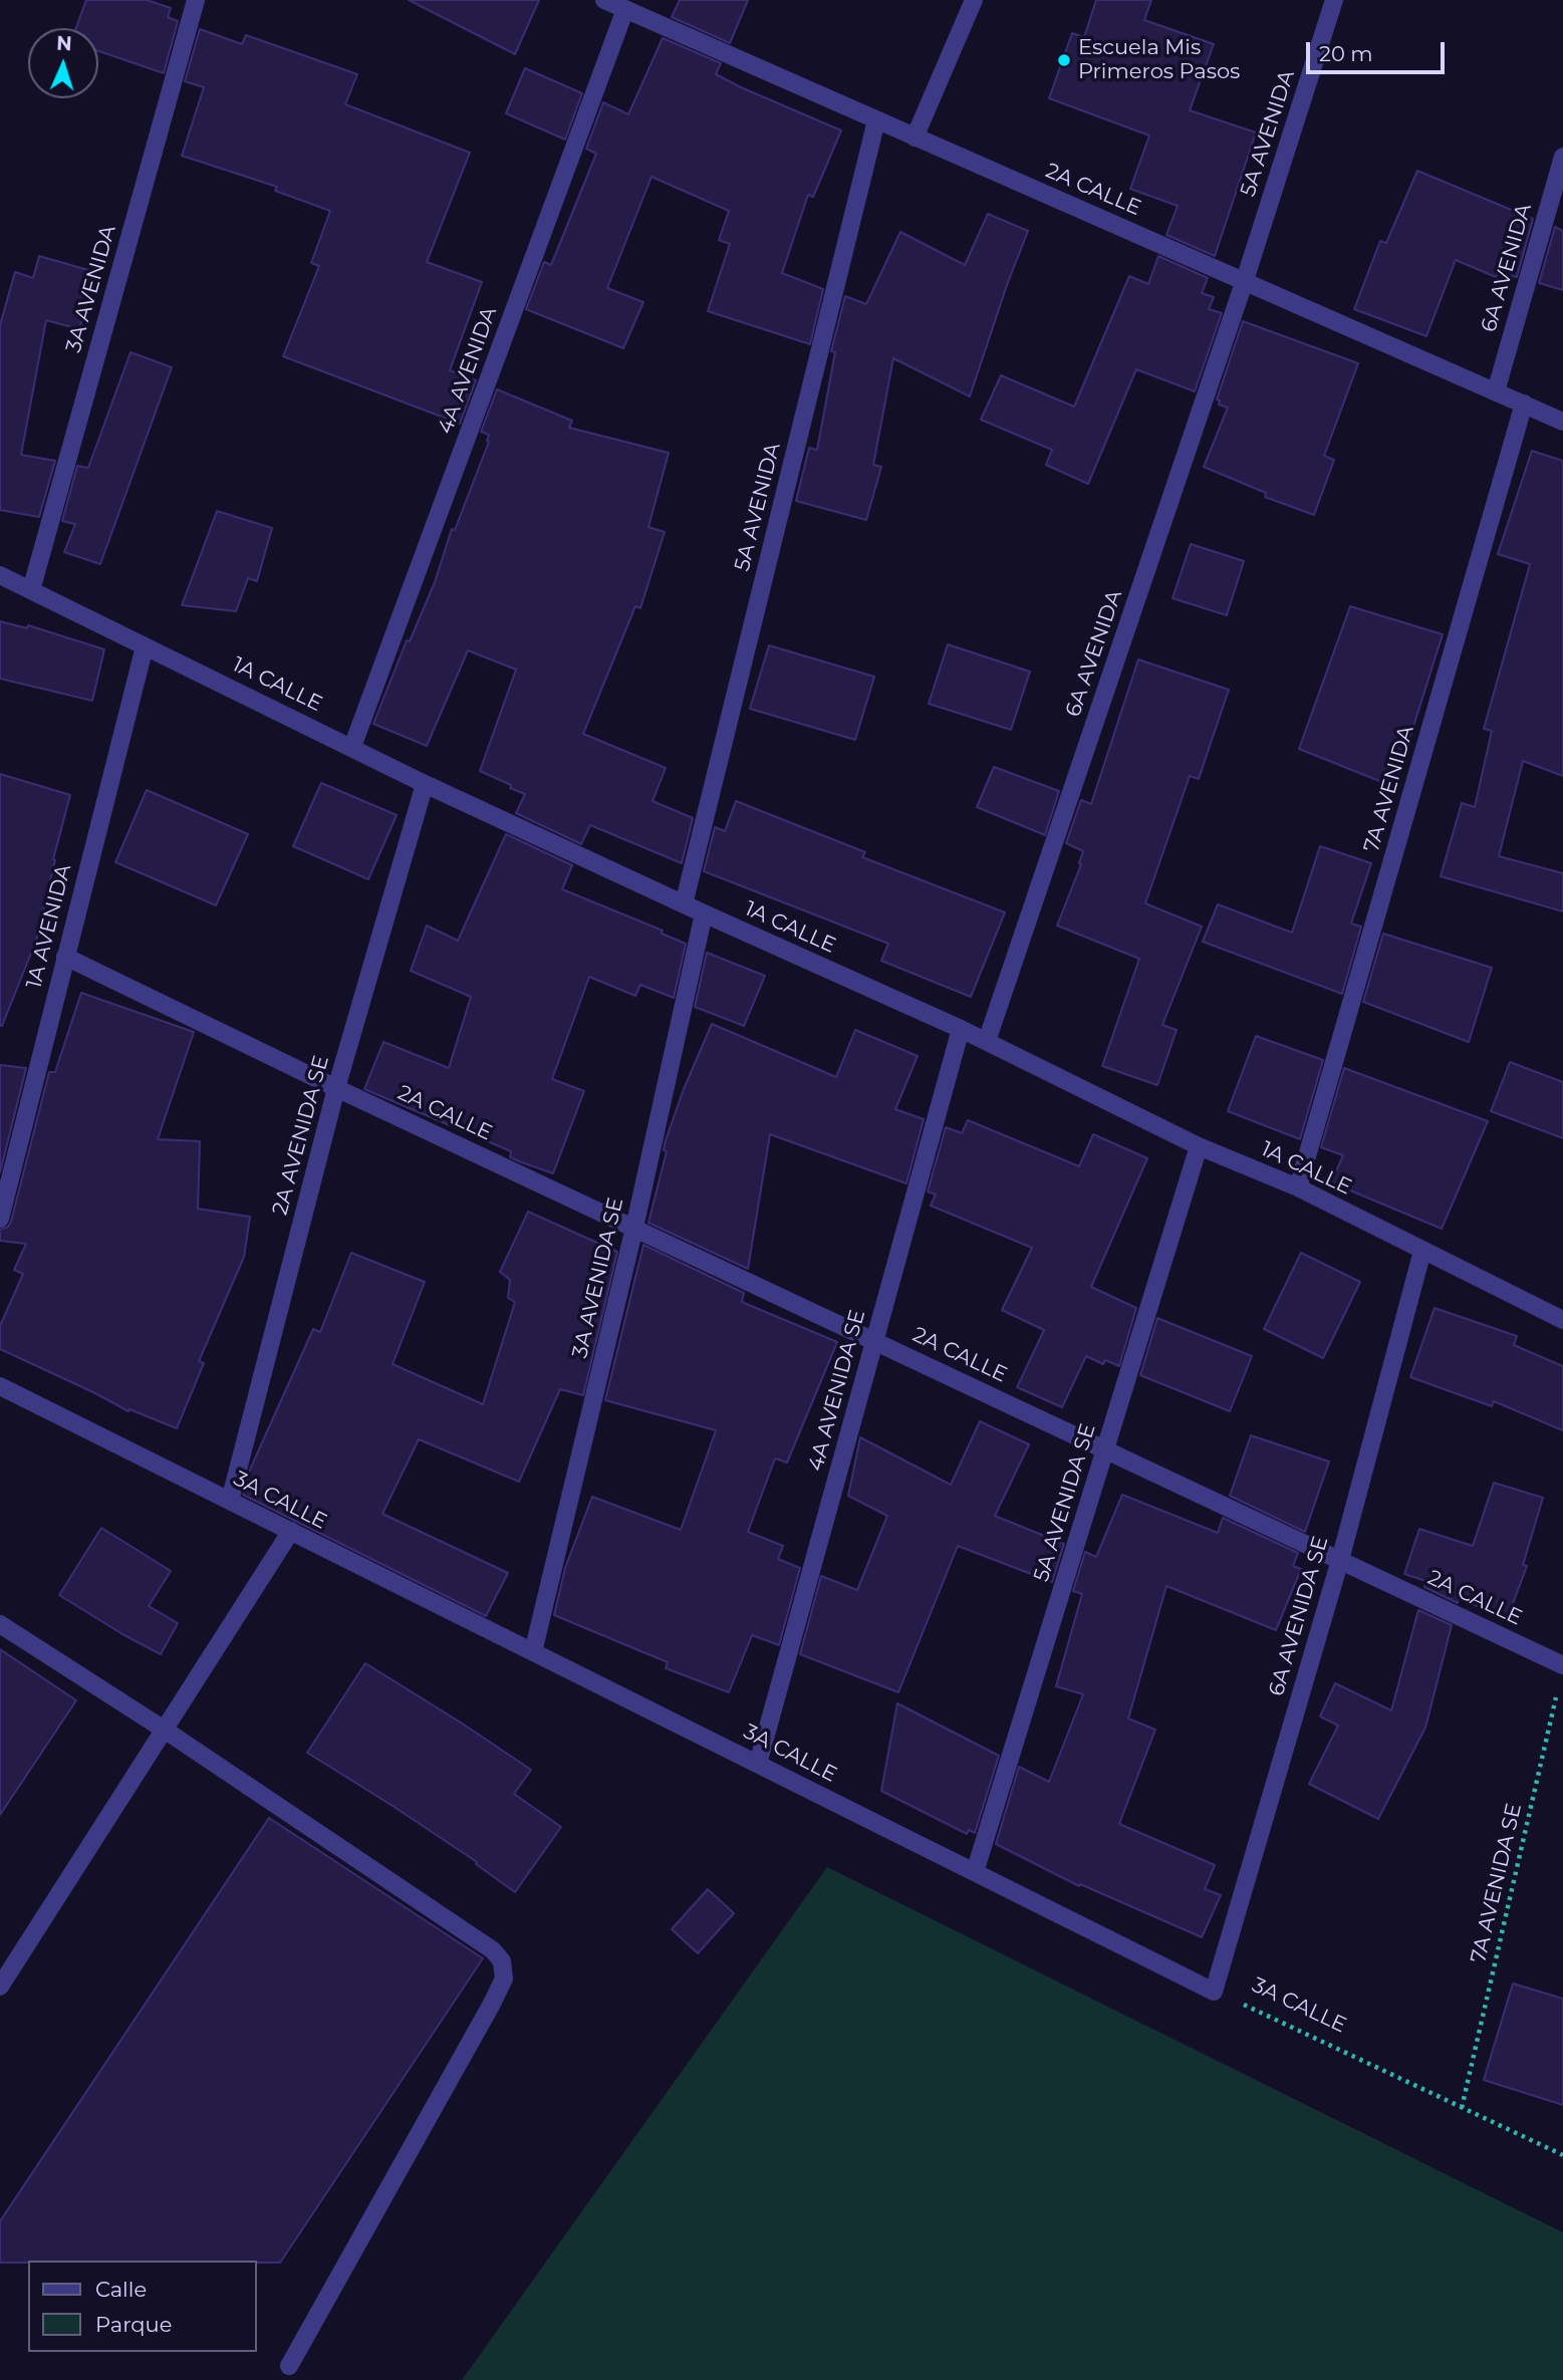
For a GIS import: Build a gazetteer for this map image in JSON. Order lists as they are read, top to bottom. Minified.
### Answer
{"streets":{"street":["5A AVENIDA","2A CALLE","6A AVENIDA","3A AVENIDA","4A AVENIDA","1A CALLE","7A AVENIDA","1A AVENIDA","2A AVENIDA SE","3A AVENIDA SE","4A AVENIDA SE","3A CALLE","5A AVENIDA SE","6A AVENIDA SE"],"path":["7A AVENIDA SE"]},"crossings":[["5A AVENIDA","2A CALLE"],["5A AVENIDA","6A AVENIDA"],["5A AVENIDA","1A CALLE"],["2A CALLE","6A AVENIDA"],["2A CALLE","4A AVENIDA"],["2A CALLE","7A AVENIDA"],["2A CALLE","1A AVENIDA"],["2A CALLE","2A AVENIDA SE"],["2A CALLE","3A AVENIDA SE"],["2A CALLE","4A AVENIDA SE"],["2A CALLE","5A AVENIDA SE"],["2A CALLE","6A AVENIDA SE"],["6A AVENIDA","1A CALLE"],["3A AVENIDA","1A CALLE"],["4A AVENIDA","1A CALLE"],["1A CALLE","7A AVENIDA"],["1A CALLE","1A AVENIDA"],["1A CALLE","2A AVENIDA SE"],["1A CALLE","3A AVENIDA SE"],["1A CALLE","4A AVENIDA SE"],["1A CALLE","5A AVENIDA SE"],["1A CALLE","6A AVENIDA SE"],["2A AVENIDA SE","3A CALLE"],["3A AVENIDA SE","3A CALLE"],["4A AVENIDA SE","3A CALLE"],["3A CALLE","5A AVENIDA SE"],["3A CALLE","6A AVENIDA SE"],["3A CALLE","7A AVENIDA SE"]],"places":["Escuela Mis Primeros Pasos"],"legend":["Calle","Parque"],"scale_bar":"20 m","north":"top"}
